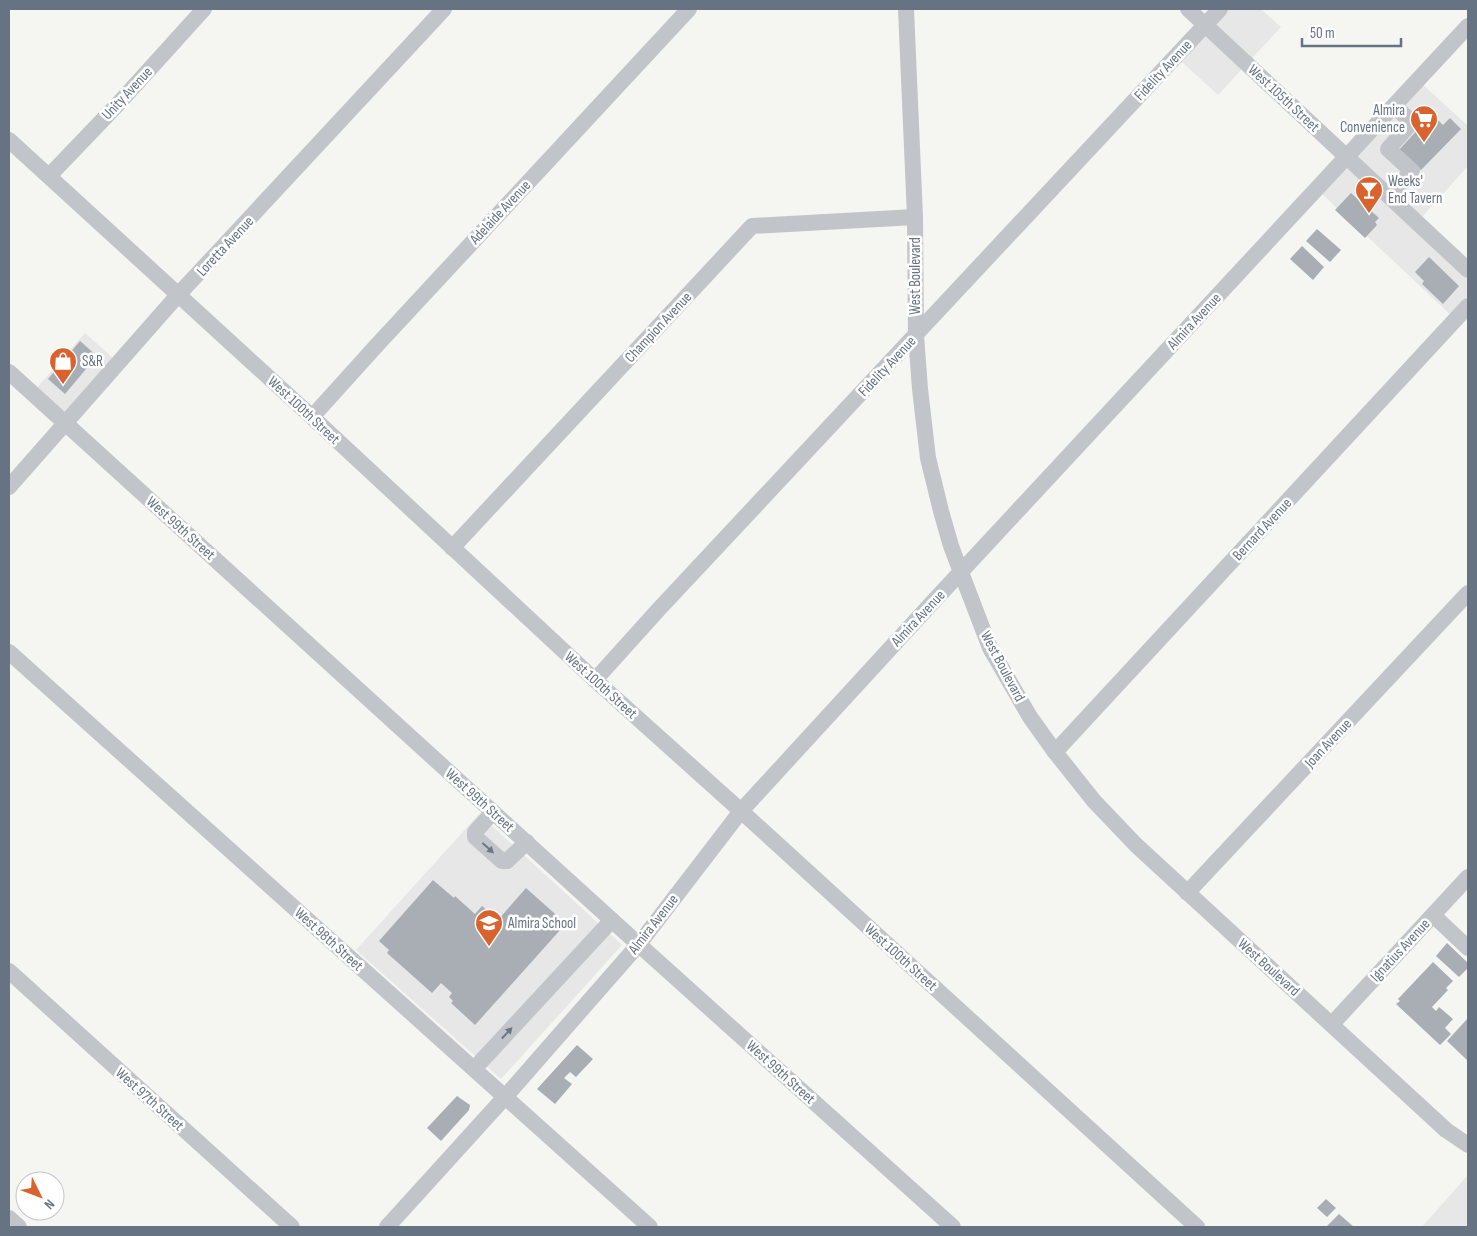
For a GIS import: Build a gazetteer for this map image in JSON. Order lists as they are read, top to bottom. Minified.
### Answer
{"streets":{"street":["Fidelity Avenue","Unity Avenue","West 105th Street","Adelaide Avenue","Loretta Avenue","West Boulevard","Almira Avenue","Champion Avenue","West 100th Street","West 99th Street","Bernard Avenue","Joan Avenue","West 98th Street","Ignatius Avenue","West 97th Street"]},"crossings":[["Fidelity Avenue","West 105th Street"],["Fidelity Avenue","West Boulevard"],["Fidelity Avenue","West 100th Street"],["Unity Avenue","West 100th Street"],["West 105th Street","Almira Avenue"],["Adelaide Avenue","West 100th Street"],["Loretta Avenue","West 100th Street"],["Loretta Avenue","West 99th Street"],["West Boulevard","Almira Avenue"],["West Boulevard","Champion Avenue"],["West Boulevard","Bernard Avenue"],["West Boulevard","Joan Avenue"],["West Boulevard","Ignatius Avenue"],["Almira Avenue","West 100th Street"],["Almira Avenue","West 99th Street"],["Almira Avenue","West 98th Street"],["Champion Avenue","West 100th Street"]],"places":{"supermarket":["Almira Convenience"],"bar":["Weeks' End Tavern"],"shop":["S&R"],"school or university":["Almira School"]},"scale_bar":"50 m","north":"bottom right"}
